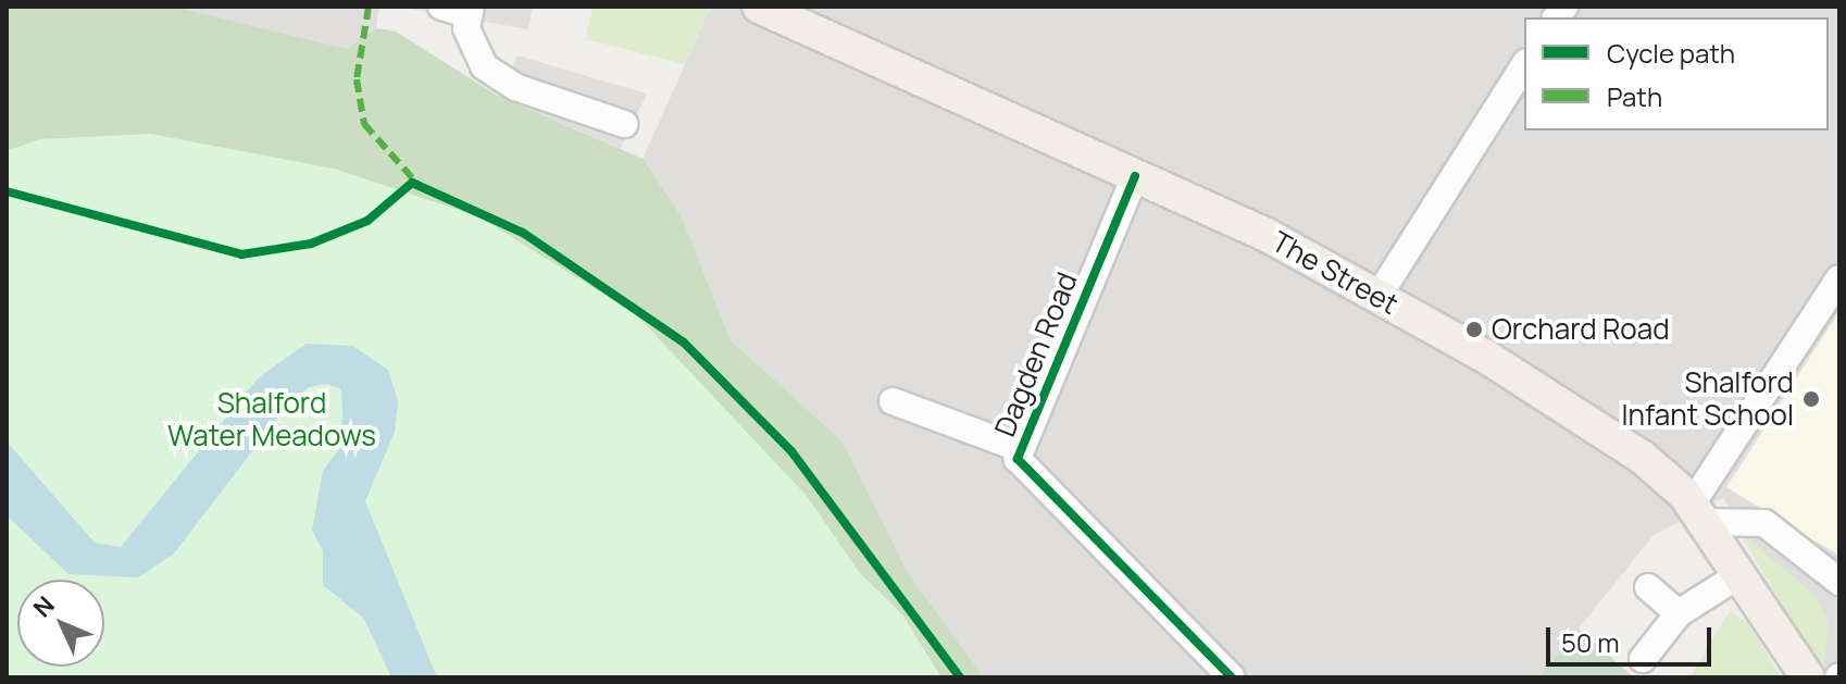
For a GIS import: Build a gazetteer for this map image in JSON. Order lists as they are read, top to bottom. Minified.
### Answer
{"streets":{"main road":["The Street"],"street":["Dagden Road"]},"crossings":[["The Street","Dagden Road"]],"parks":["Shalford Water Meadows"],"places":["Orchard Road","Shalford Infant School"],"legend":["Cycle path","Path"],"scale_bar":"50 m","north":"top left"}
